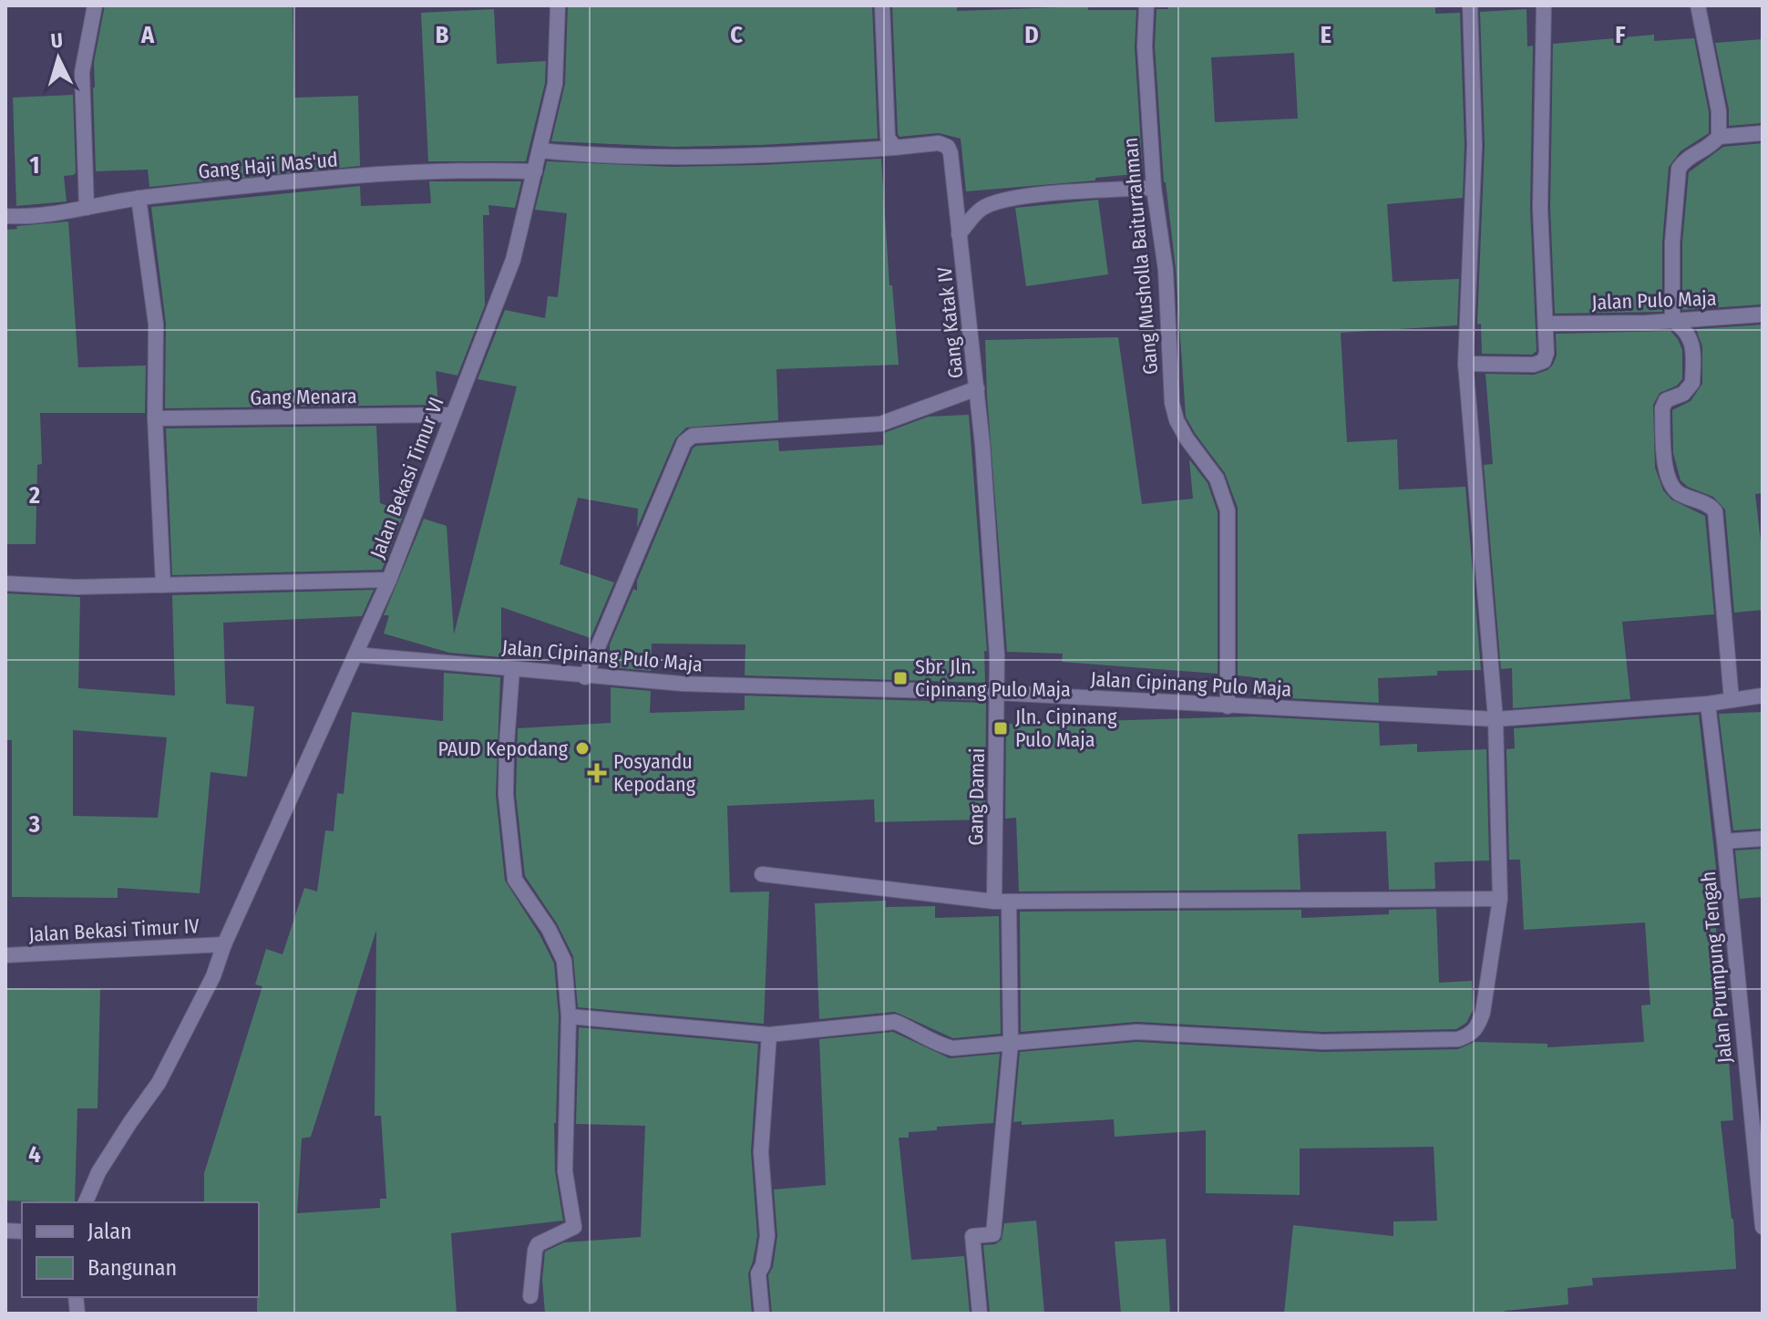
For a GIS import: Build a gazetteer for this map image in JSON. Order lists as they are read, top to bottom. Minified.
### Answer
{"streets":{"street":["Gang Haji Mas'ud","Gang Musholla Baiturrahman","Jalan Pulo Maja","Gang Katak IV","Gang Menara","Jalan Bekasi Timur VI","Jalan Cipinang Pulo Maja","Gang Damai","Jalan Bekasi Timur IV","Jalan Prumpung Tengah"]},"crossings":[["Gang Haji Mas'ud","Jalan Bekasi Timur VI"],["Gang Musholla Baiturrahman","Jalan Cipinang Pulo Maja"],["Gang Katak IV","Jalan Cipinang Pulo Maja"],["Gang Katak IV","Gang Damai"],["Gang Menara","Jalan Bekasi Timur VI"],["Jalan Bekasi Timur VI","Jalan Cipinang Pulo Maja"],["Jalan Bekasi Timur VI","Jalan Bekasi Timur IV"],["Jalan Cipinang Pulo Maja","Gang Damai"],["Jalan Cipinang Pulo Maja","Jalan Prumpung Tengah"]],"places":{"transit":["Sbr. Jln. Cipinang Pulo Maja","Jln. Cipinang Pulo Maja"],"other":["PAUD Kepodang"],"health":["Posyandu Kepodang"]},"legend":["Jalan","Bangunan"],"north":"top","grid":{"columns":["A","B","C","D","E","F"],"rows":["1","2","3","4"]}}
